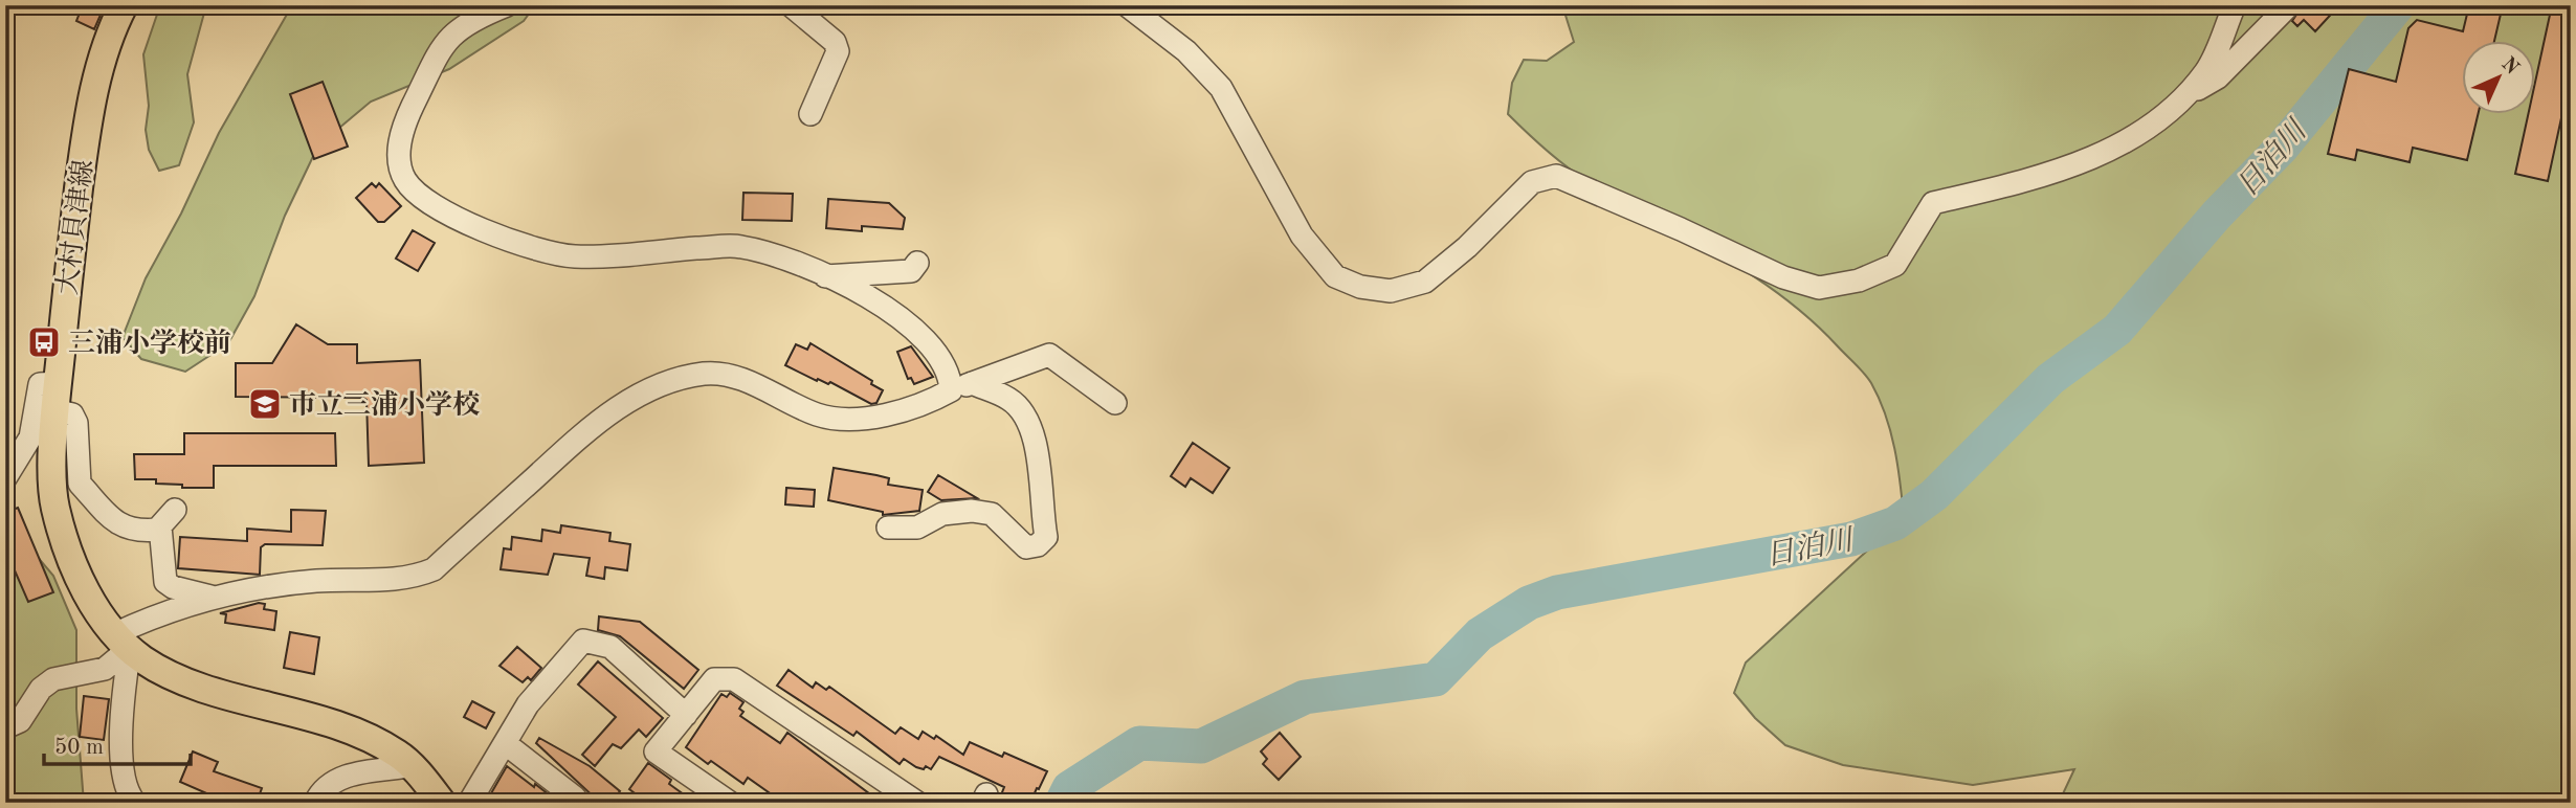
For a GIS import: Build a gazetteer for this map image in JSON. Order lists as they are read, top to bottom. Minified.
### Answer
{"streets":{"main road":["大村貝津線"]},"water":["日泊川"],"places":{"bus stop":["三浦小学校前"],"school or university":["市立三浦小学校"]},"scale_bar":"50 m","north":"top right"}
